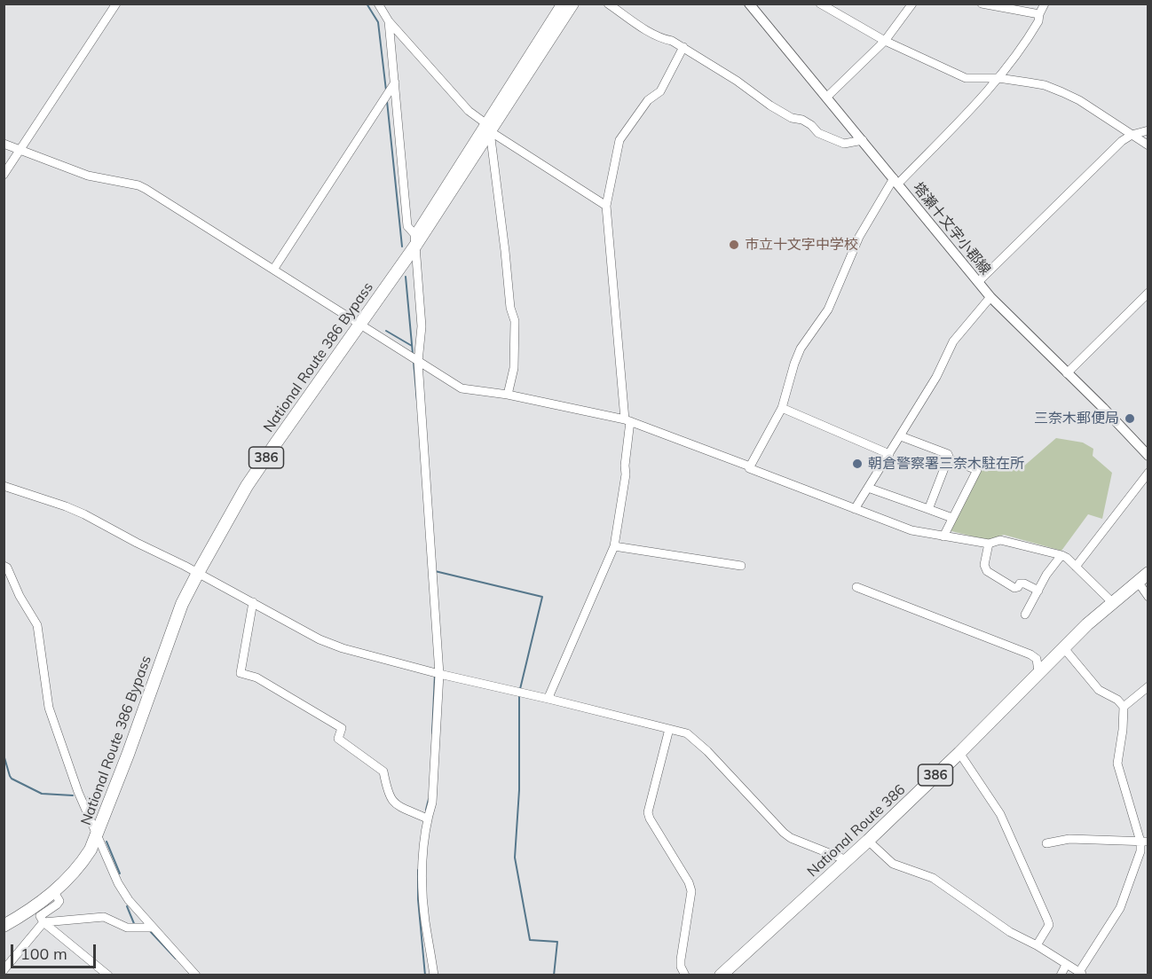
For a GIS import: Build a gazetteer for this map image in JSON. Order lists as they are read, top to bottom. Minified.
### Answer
{"streets":{"highway":["National Route 386 Bypass","386","National Route 386"],"main road":["塔瀬十文字小郡線"]},"places":["市立十文字中学校","三奈木郵便局","朝倉警察署三奈木駐在所"],"scale_bar":"100 m"}
